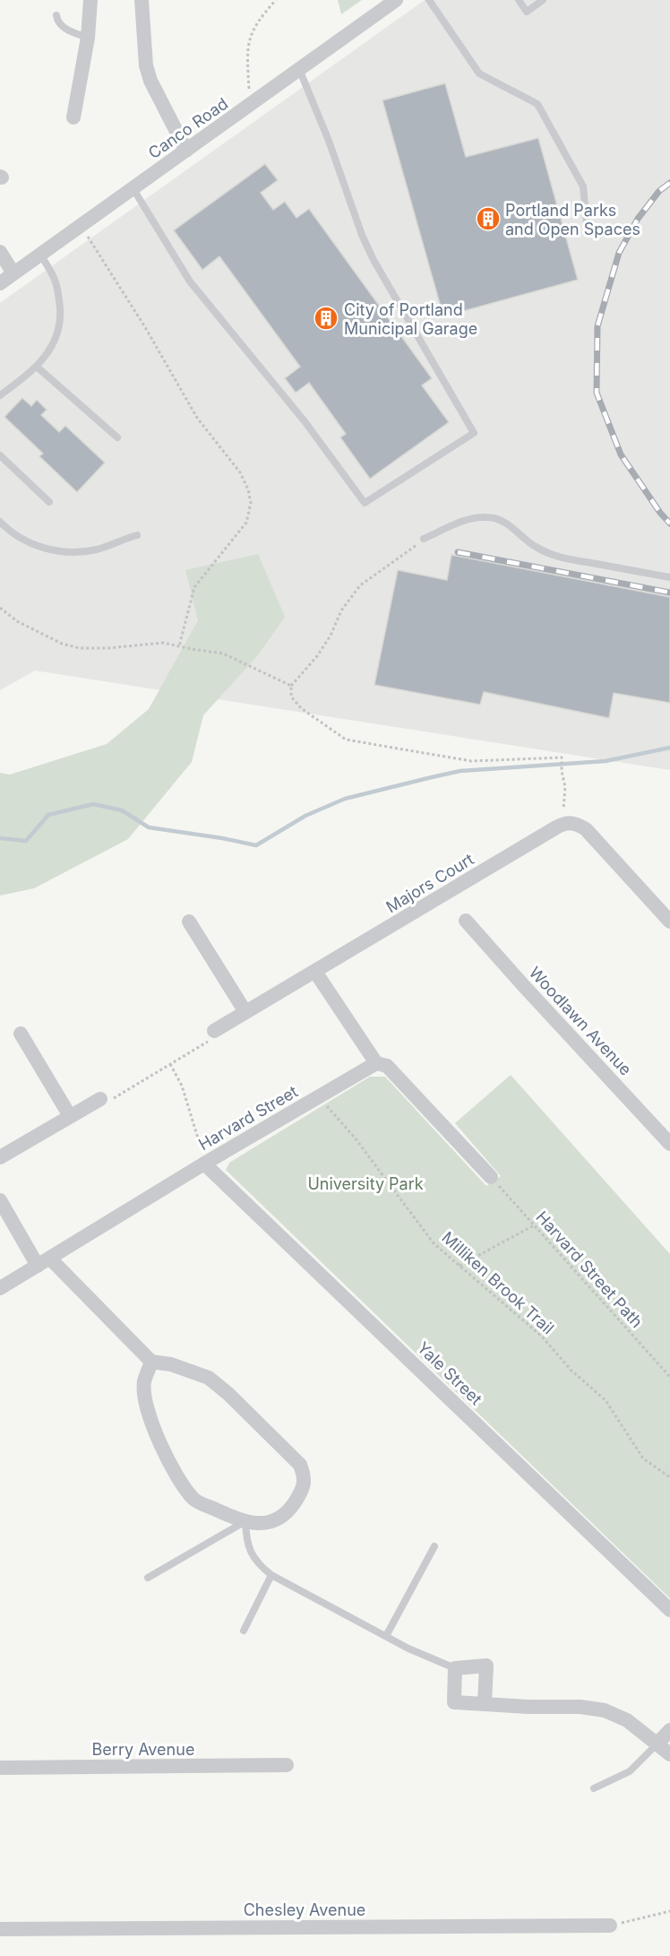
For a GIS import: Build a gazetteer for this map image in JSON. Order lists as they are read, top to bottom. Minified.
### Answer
{"streets":{"street":["Canco Road","Majors Court","Woodlawn Avenue","Harvard Street","Yale Street","Berry Avenue","Chesley Avenue"],"path":["Harvard Street Path","Milliken Brook Trail"]},"crossings":[["Harvard Street","Milliken Brook Trail"],["Harvard Street","Yale Street"]],"parks":["University Park"],"places":{"building":["Portland Parks and Open Spaces","City of Portland Municipal Garage"]}}
